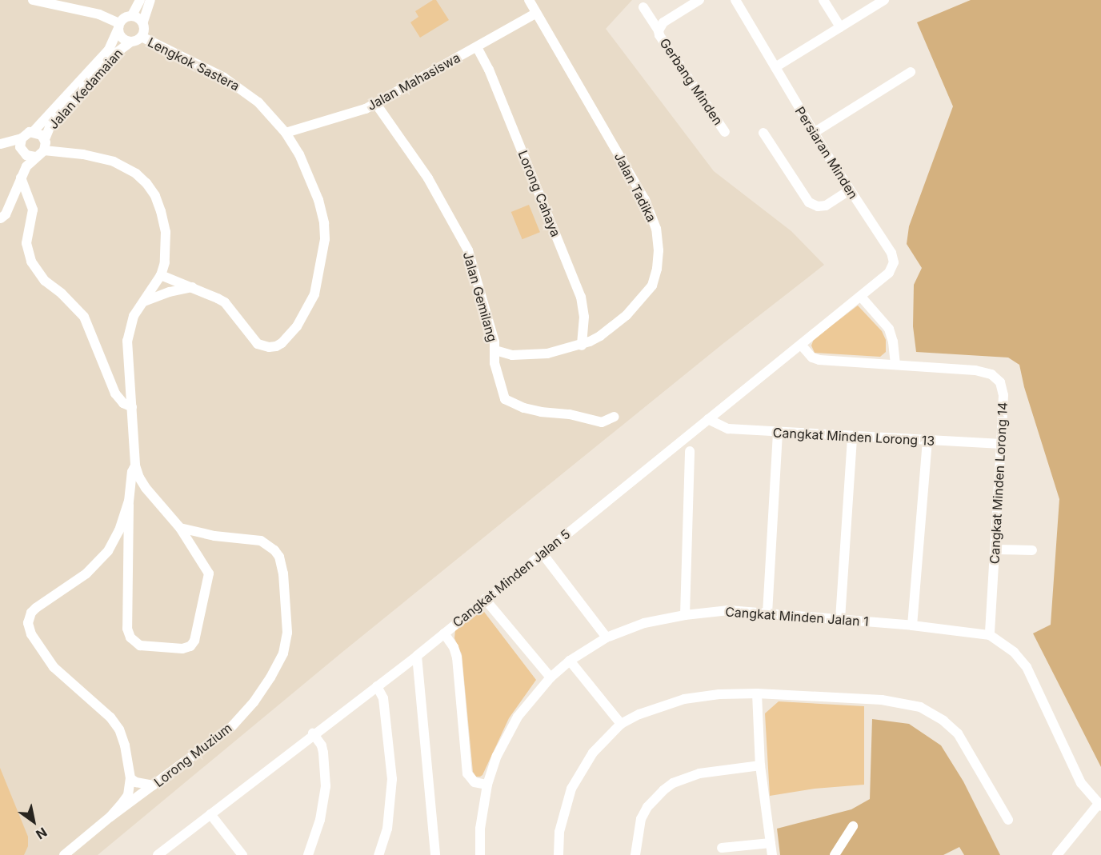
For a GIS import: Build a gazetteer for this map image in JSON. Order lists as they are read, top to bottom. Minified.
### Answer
{"streets":{"street":["Lengkok Sastera","Jalan Mahasiswa","Gerbang Minden","Jalan Kedamaian","Persiaran Minden","Jalan Tadika","Lorong Cahaya","Jalan Gemilang","Cangkat Minden Lorong 13","Cangkat Minden Lorong 14","Cangkat Minden Jalan 5","Cangkat Minden Jalan 1","Lorong Muzium"]},"crossings":[["Lengkok Sastera","Jalan Mahasiswa"],["Lengkok Sastera","Jalan Kedamaian"],["Jalan Mahasiswa","Jalan Tadika"],["Jalan Mahasiswa","Lorong Cahaya"],["Jalan Mahasiswa","Jalan Gemilang"],["Persiaran Minden","Cangkat Minden Jalan 5"],["Jalan Tadika","Lorong Cahaya"],["Jalan Tadika","Jalan Gemilang"],["Cangkat Minden Lorong 13","Cangkat Minden Lorong 14"],["Cangkat Minden Lorong 13","Cangkat Minden Jalan 5"],["Cangkat Minden Lorong 14","Cangkat Minden Jalan 5"],["Cangkat Minden Lorong 14","Cangkat Minden Jalan 1"]],"north":"bottom right"}
